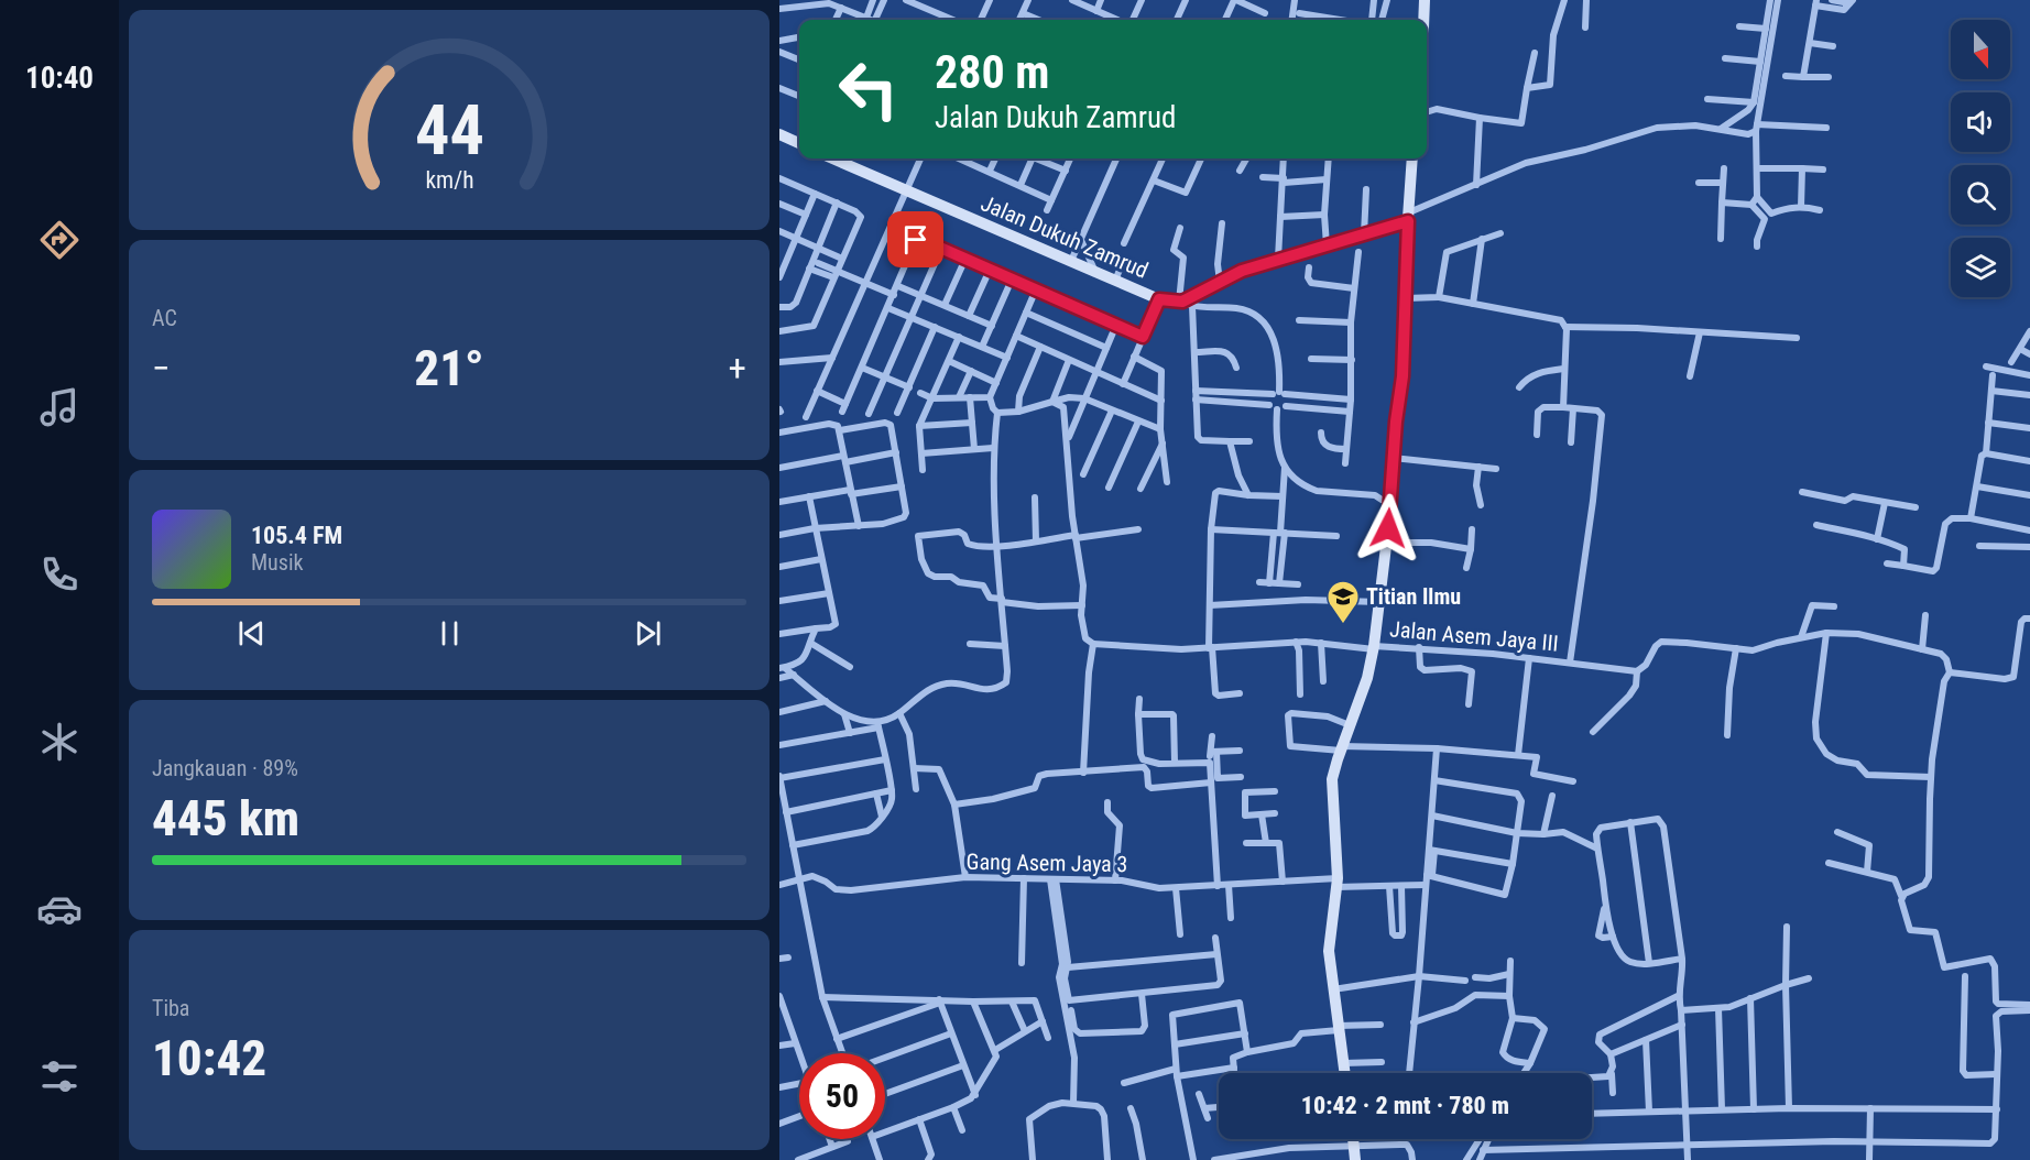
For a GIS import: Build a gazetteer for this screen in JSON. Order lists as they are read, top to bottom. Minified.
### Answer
{"streets":{"main road":["Jalan Dukuh Zamrud"],"street":["Jalan Asem Jaya III","Gang Asem Jaya 3"]},"places":{"school or university":["Titian Ilmu"]},"north":"bottom","page":{"tabs":"10:40","turn":["280 m","Jalan Dukuh Zamrud"],"tile":["AC",["Jangkauan · 89%","445 km"],["Tiba","10:42"]],"heat":["−","21°","+"],"song":["105.4 FM","Musik"],"limit":"50","trip":"10:42 · 2 mnt · 780 m","gauge":["44","km/h"]}}
